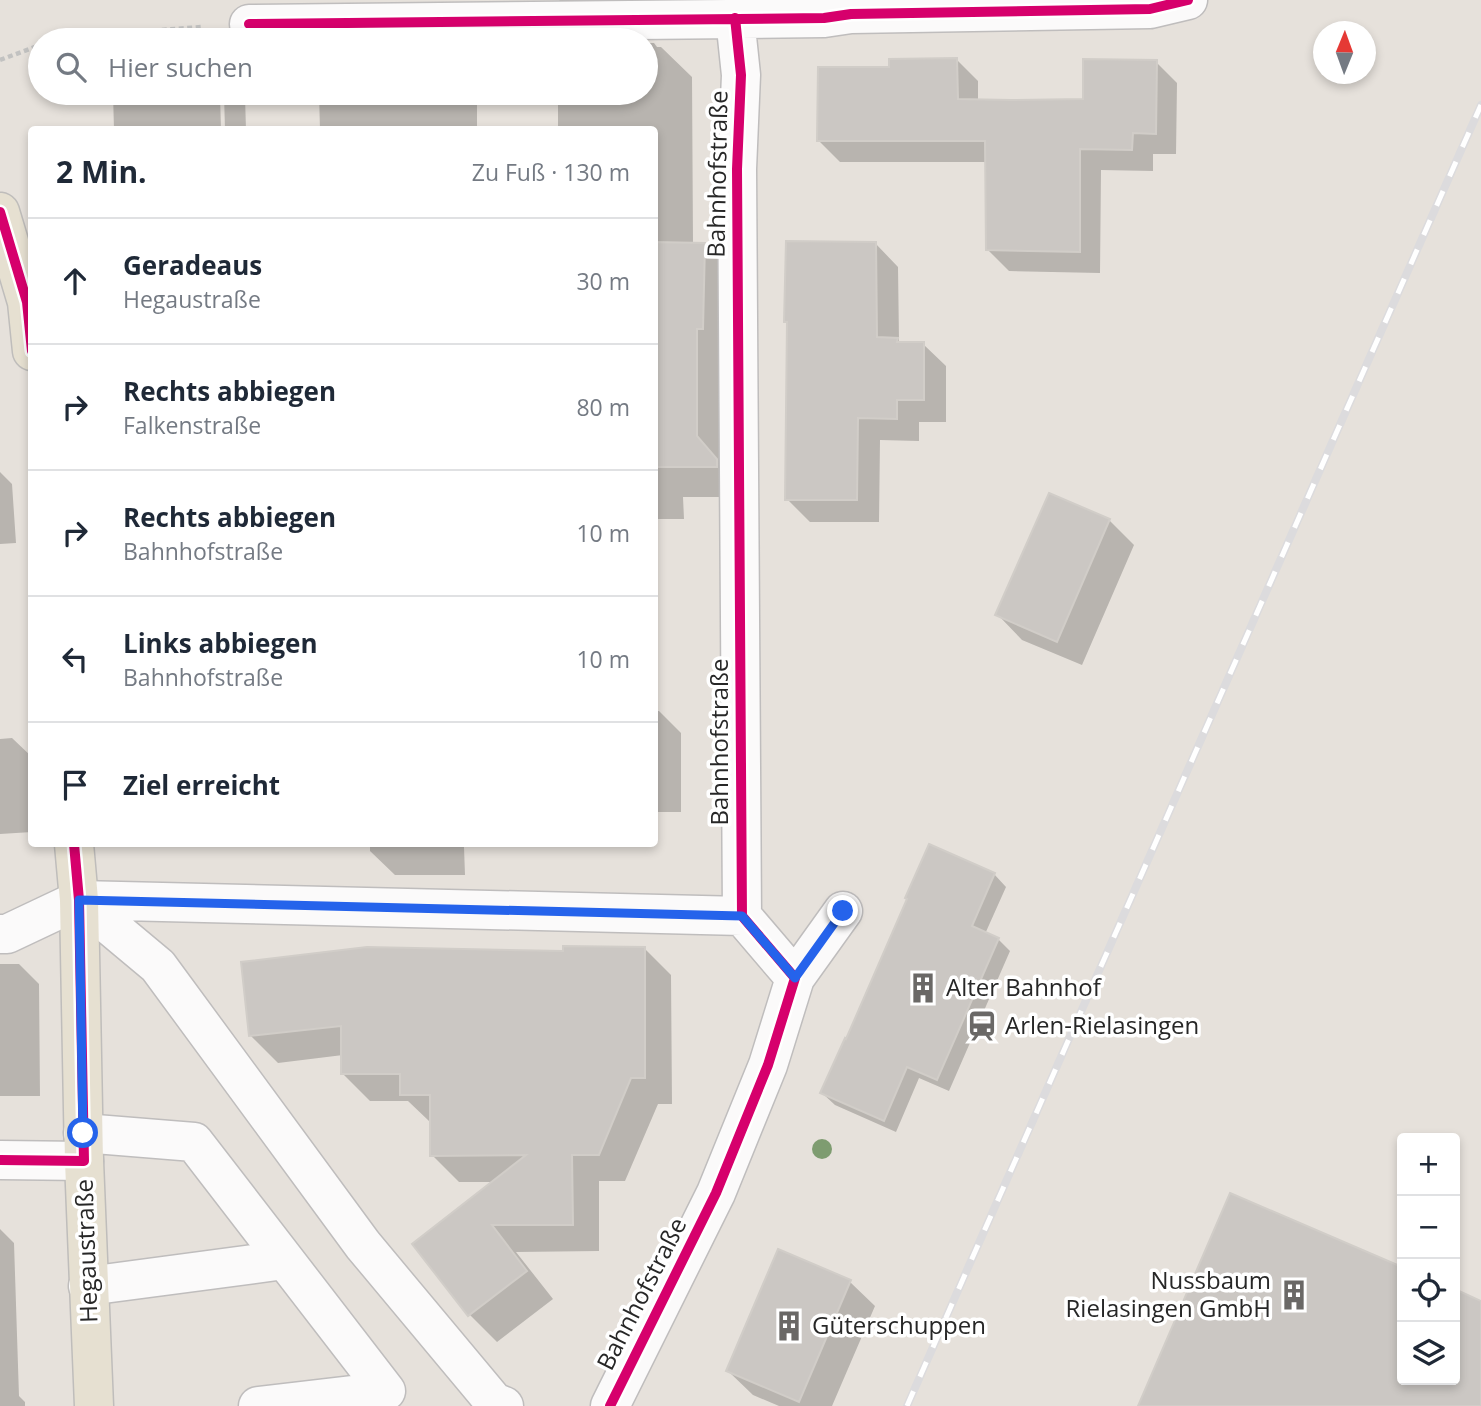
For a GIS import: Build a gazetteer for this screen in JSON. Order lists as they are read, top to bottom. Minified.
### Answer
{"streets":{"main road":["Hegaustraße"],"street":["Bahnhofstraße"]},"places":{"building":["Alter Bahnhof","Nussbaum Rielasingen GmbH","Güterschuppen"],"station":["Arlen-Rielasingen"]},"north":"top","page":{"search":"Hier suchen","heading":["2 Min.","Zu Fuß · 130 m"],"list":[["Geradeaus","Hegaustraße","30 m"],["Rechts abbiegen","Falkenstraße","80 m"],["Rechts abbiegen","Bahnhofstraße","10 m"],["Links abbiegen","Bahnhofstraße","10 m"],"Ziel erreicht"],"map_buttons":["+","−"]}}
